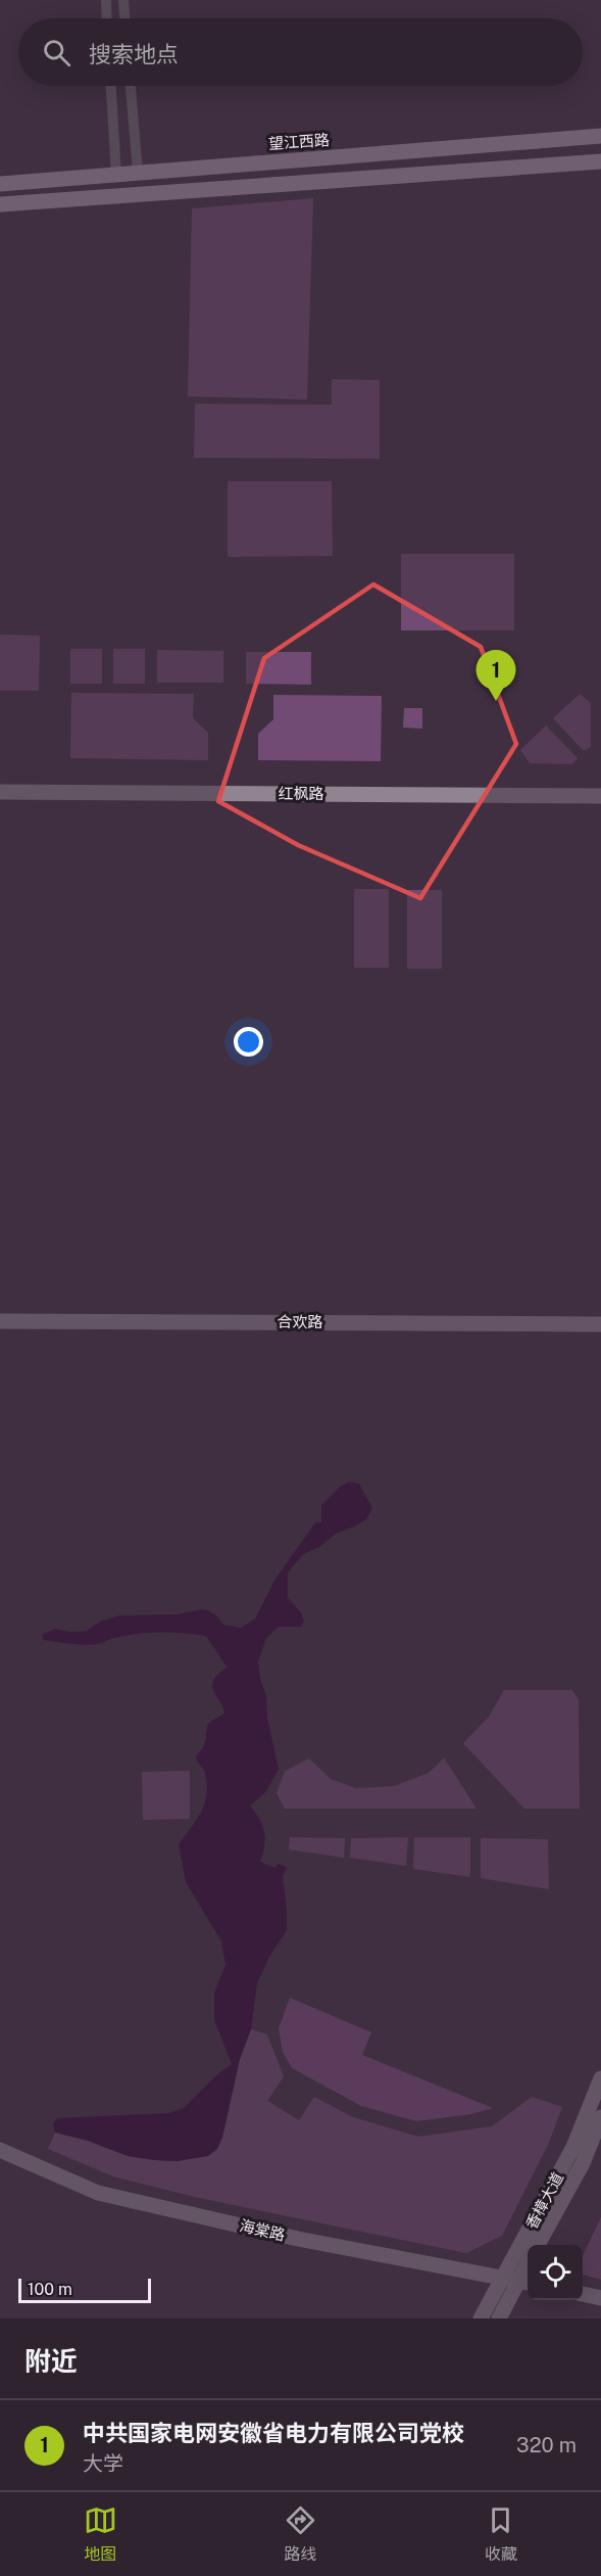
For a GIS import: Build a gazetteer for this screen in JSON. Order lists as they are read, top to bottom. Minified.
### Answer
{"streets":{"main road":["望江西路"],"street":["红枫路","合欢路","香樟大道","海棠路"]},"crossings":[["香樟大道","海棠路"]],"scale_bar":"100 m","page":{"search":"搜索地点","pins":"1","scale":"100 m","heading":"附近","list":[{"mark":"1","name":"中共国家电网安徽省电力有限公司党校","note":"大学","value":"320 m"}],"nav":["地图","路线","收藏"]}}
